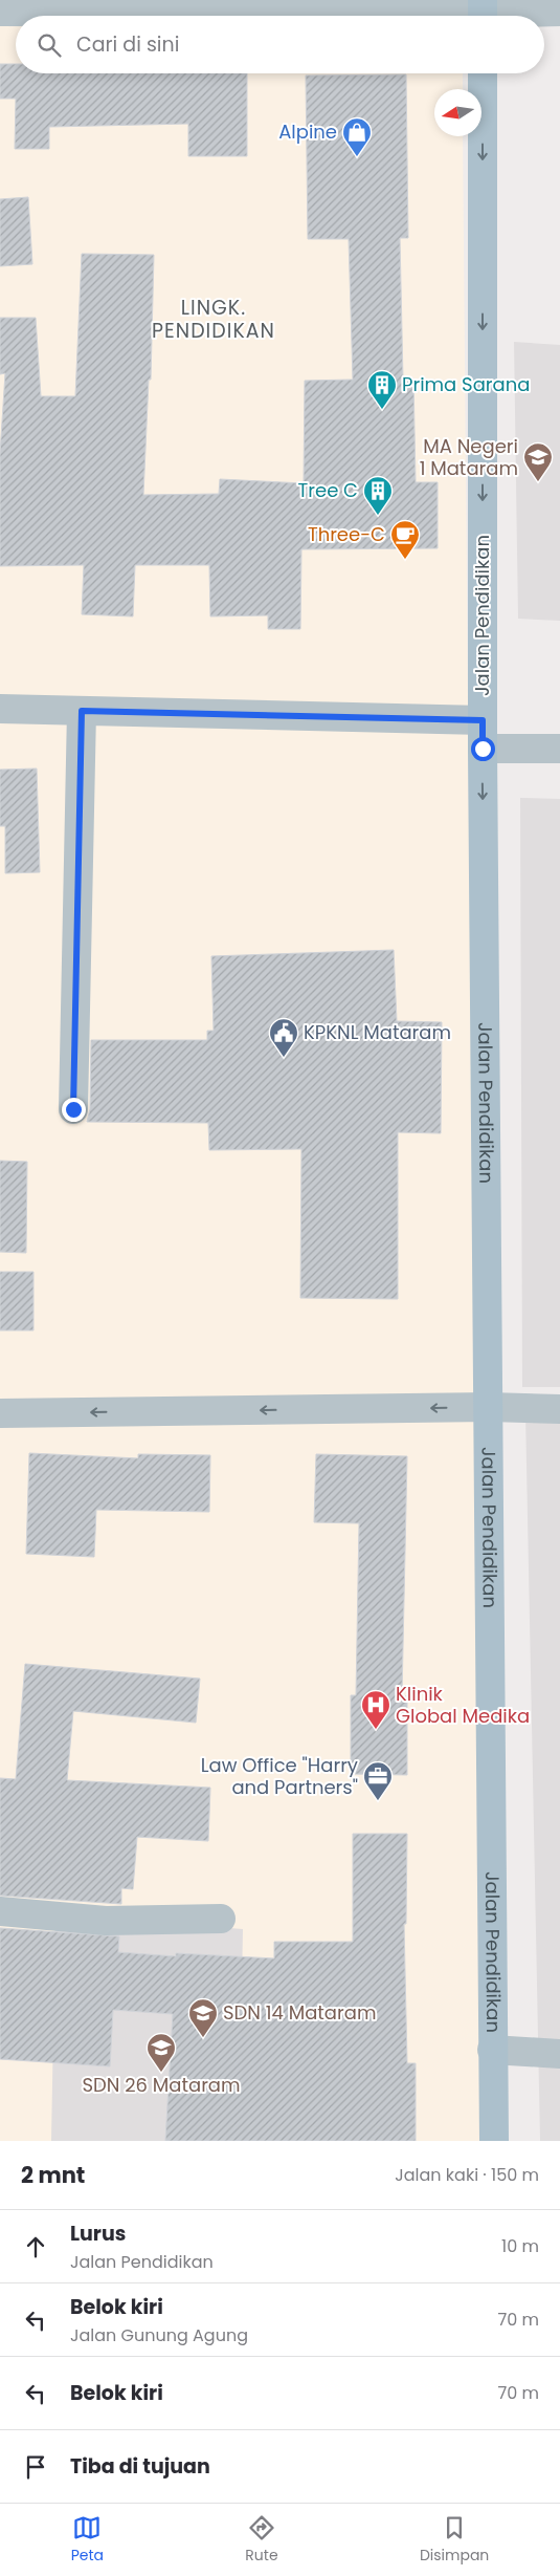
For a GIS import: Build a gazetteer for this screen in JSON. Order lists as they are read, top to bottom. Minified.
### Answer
{"streets":{"main road":["Jalan Pendidikan"]},"one_way":["Jalan Pendidikan"],"districts":["LINGK. PENDIDIKAN"],"places":{"shop":["Alpine"],"building":["Prima Sarana","Tree C"],"school or university":["MA Negeri 1 Mataram","SDN 14 Mataram","SDN 26 Mataram"],"cafe":["Three-C"],"public building":["KPKNL Mataram"],"hospital":["Klinik Global Medika"],"office":["Law Office \"Harry and Partners\""]},"north":"left","page":{"search":"Cari di sini","heading":["2 mnt","Jalan kaki · 150 m"],"list":[["Lurus","Jalan Pendidikan","10 m"],["Belok kiri","Jalan Gunung Agung","70 m"],["Belok kiri","70 m"],"Tiba di tujuan"],"nav":["Peta","Rute","Disimpan"]}}
